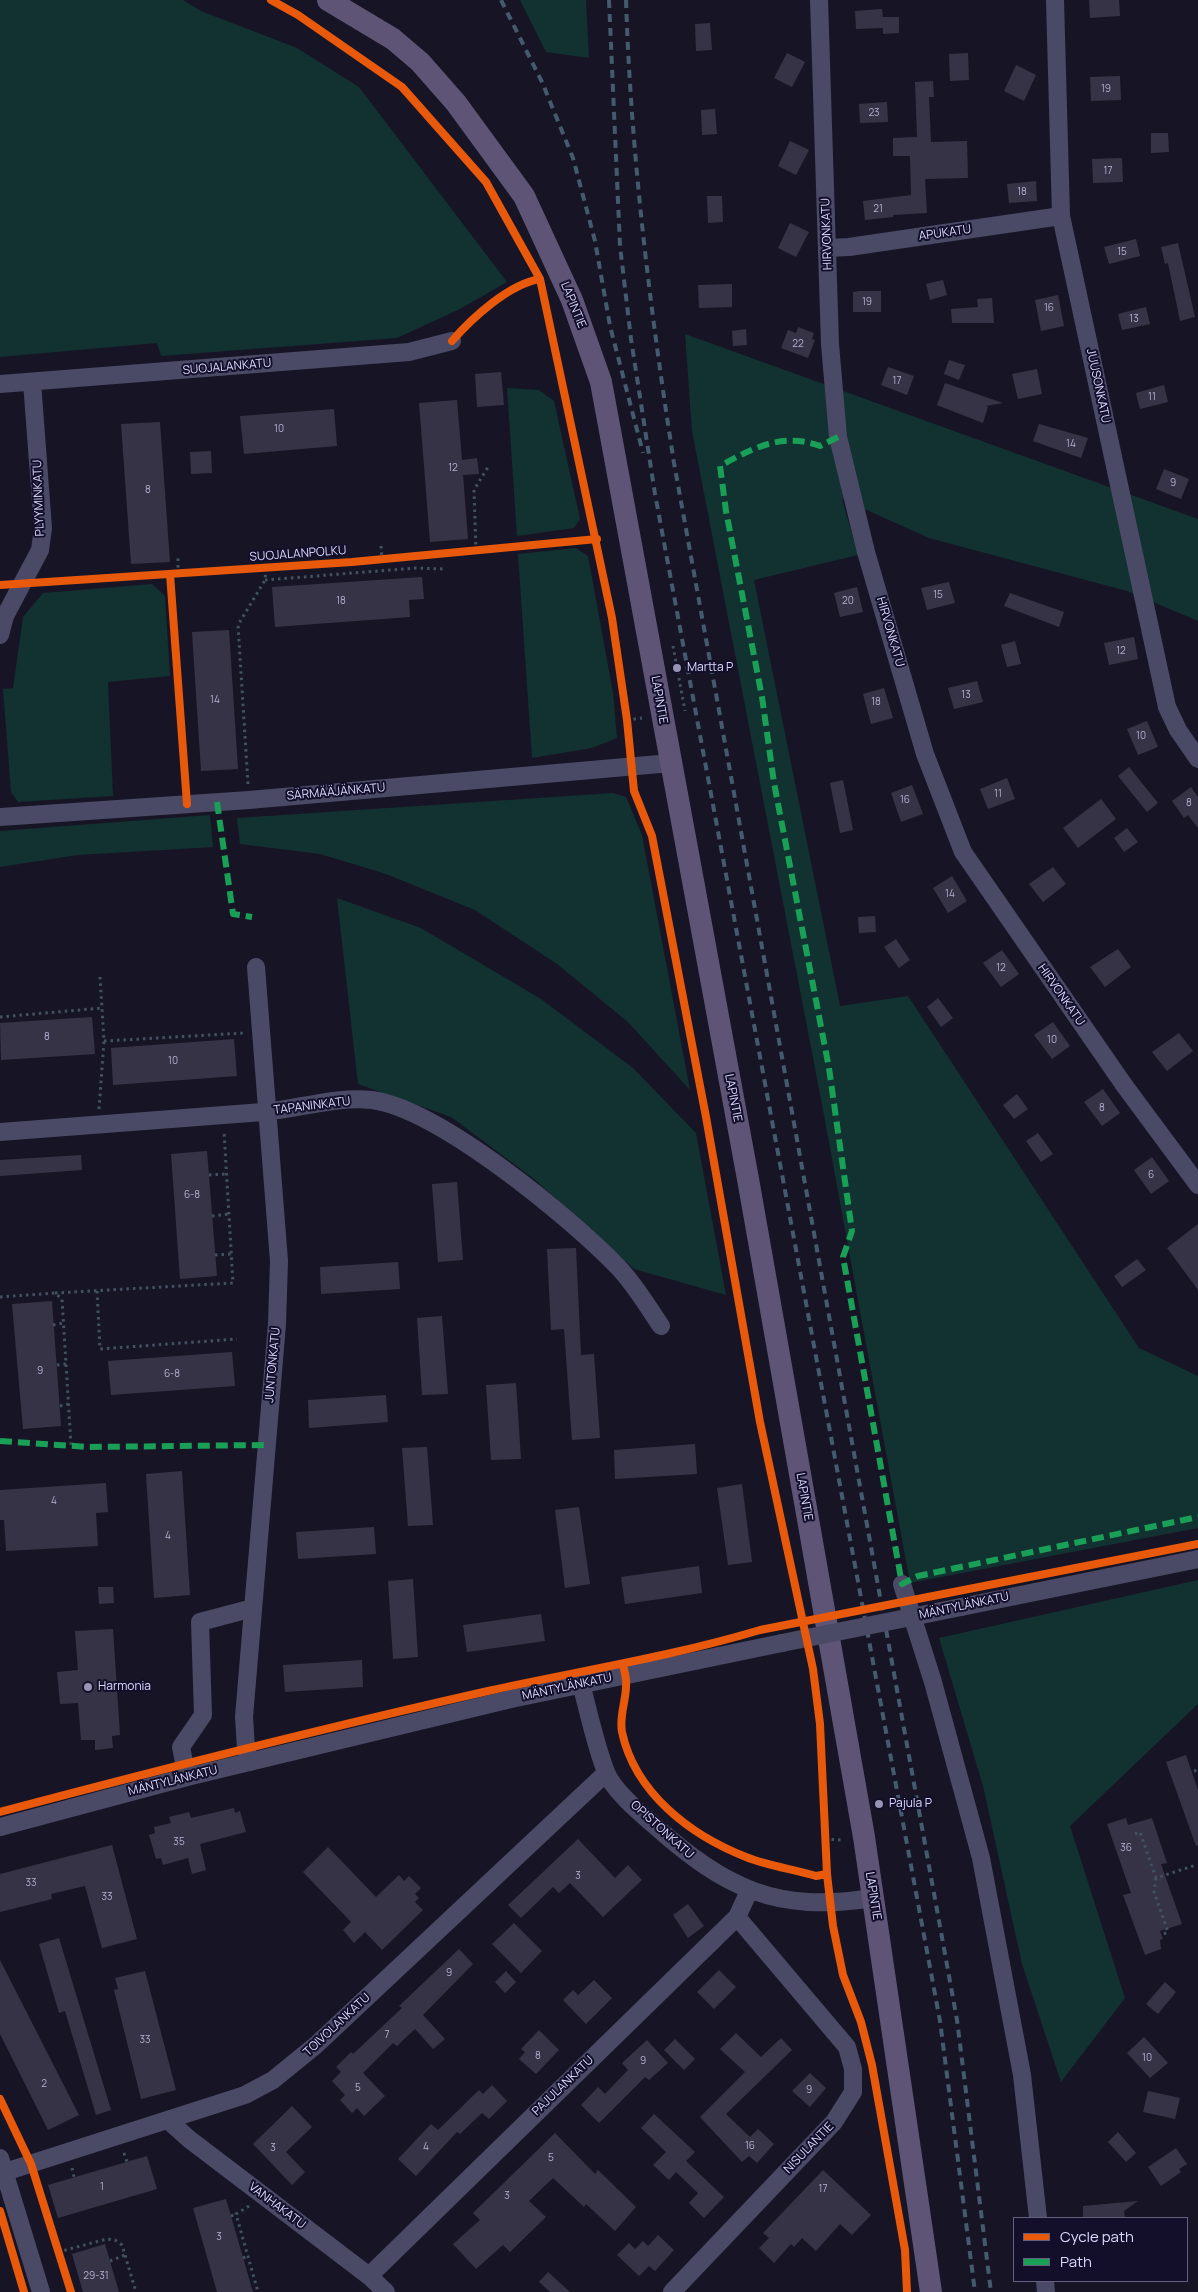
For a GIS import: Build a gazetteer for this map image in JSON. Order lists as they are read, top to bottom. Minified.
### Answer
{"streets":{"main road":["LAPINTIE"],"street":["APUKATU","HIRVONKATU","SUOJALANKATU","JUUSONKATU","PLYYMINKATU","SÄRMÄÄJÄNKATU","TAPANINKATU","JUNTONKATU","MÄNTYLÄNKATU","OPISTONKATU","TOIVOLANKATU","PAJULANKATU","NISULANTIE","VANHAKATU"],"cycle path":["SUOJALANPOLKU"]},"crossings":[["APUKATU","HIRVONKATU"],["APUKATU","JUUSONKATU"],["LAPINTIE","SÄRMÄÄJÄNKATU"],["LAPINTIE","OPISTONKATU"],["SUOJALANKATU","PLYYMINKATU"],["TAPANINKATU","JUNTONKATU"],["JUNTONKATU","MÄNTYLÄNKATU"],["MÄNTYLÄNKATU","OPISTONKATU"],["OPISTONKATU","TOIVOLANKATU"],["OPISTONKATU","PAJULANKATU"],["TOIVOLANKATU","VANHAKATU"],["PAJULANKATU","NISULANTIE"],["PAJULANKATU","VANHAKATU"]],"places":["Martta P","Harmonia","Pajula P"],"house_numbers":["19","23","17","18","21","15","19","16","13","22","17","11","10","14","12","9","8","15","18","20","12","13","14","18","10","11","16","8","14","12","8","10","10","8","6","6-8","9","6-8","4","4","35","36","3","33","33","9","7","33","8","10","9","2","5","9","16","4","3","5","1","17","3","3","29-31"],"legend":["Cycle path","Path"]}
